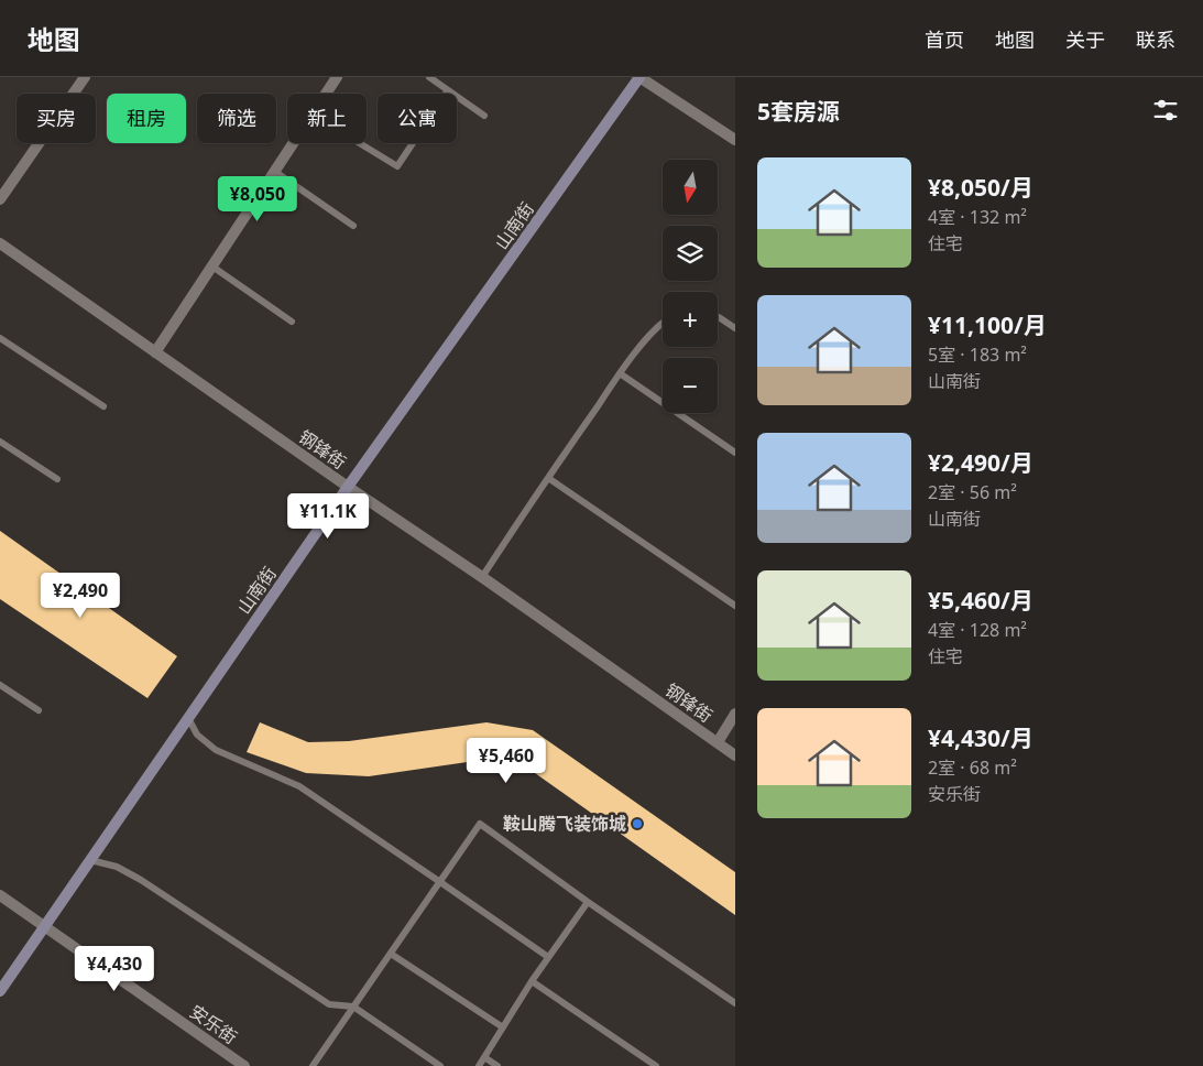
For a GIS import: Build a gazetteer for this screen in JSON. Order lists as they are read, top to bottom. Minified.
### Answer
{"streets":{"main road":["山南街"],"street":["钢锋街","安乐街"]},"crossings":[["山南街","钢锋街"],["山南街","安乐街"]],"places":["鞍山腾飞装饰城"],"north":"bottom","page":{"header":"地图","nav":["首页","地图","关于","联系"],"heading":"5套房源","chip":["买房","租房","筛选","新上","公寓"],"list":[{"name":"¥8,050/月","note":"4室 · 132 m² · 住宅"},{"name":"¥11,100/月","note":"5室 · 183 m² · 山南街"},{"name":"¥2,490/月","note":"2室 · 56 m² · 山南街"},{"name":"¥5,460/月","note":"4室 · 128 m² · 住宅"},{"name":"¥4,430/月","note":"2室 · 68 m² · 安乐街"}],"map_buttons":["+","−"],"price":["¥8,050","¥11.1K","¥2,490","¥5,460","¥4,430"]}}
